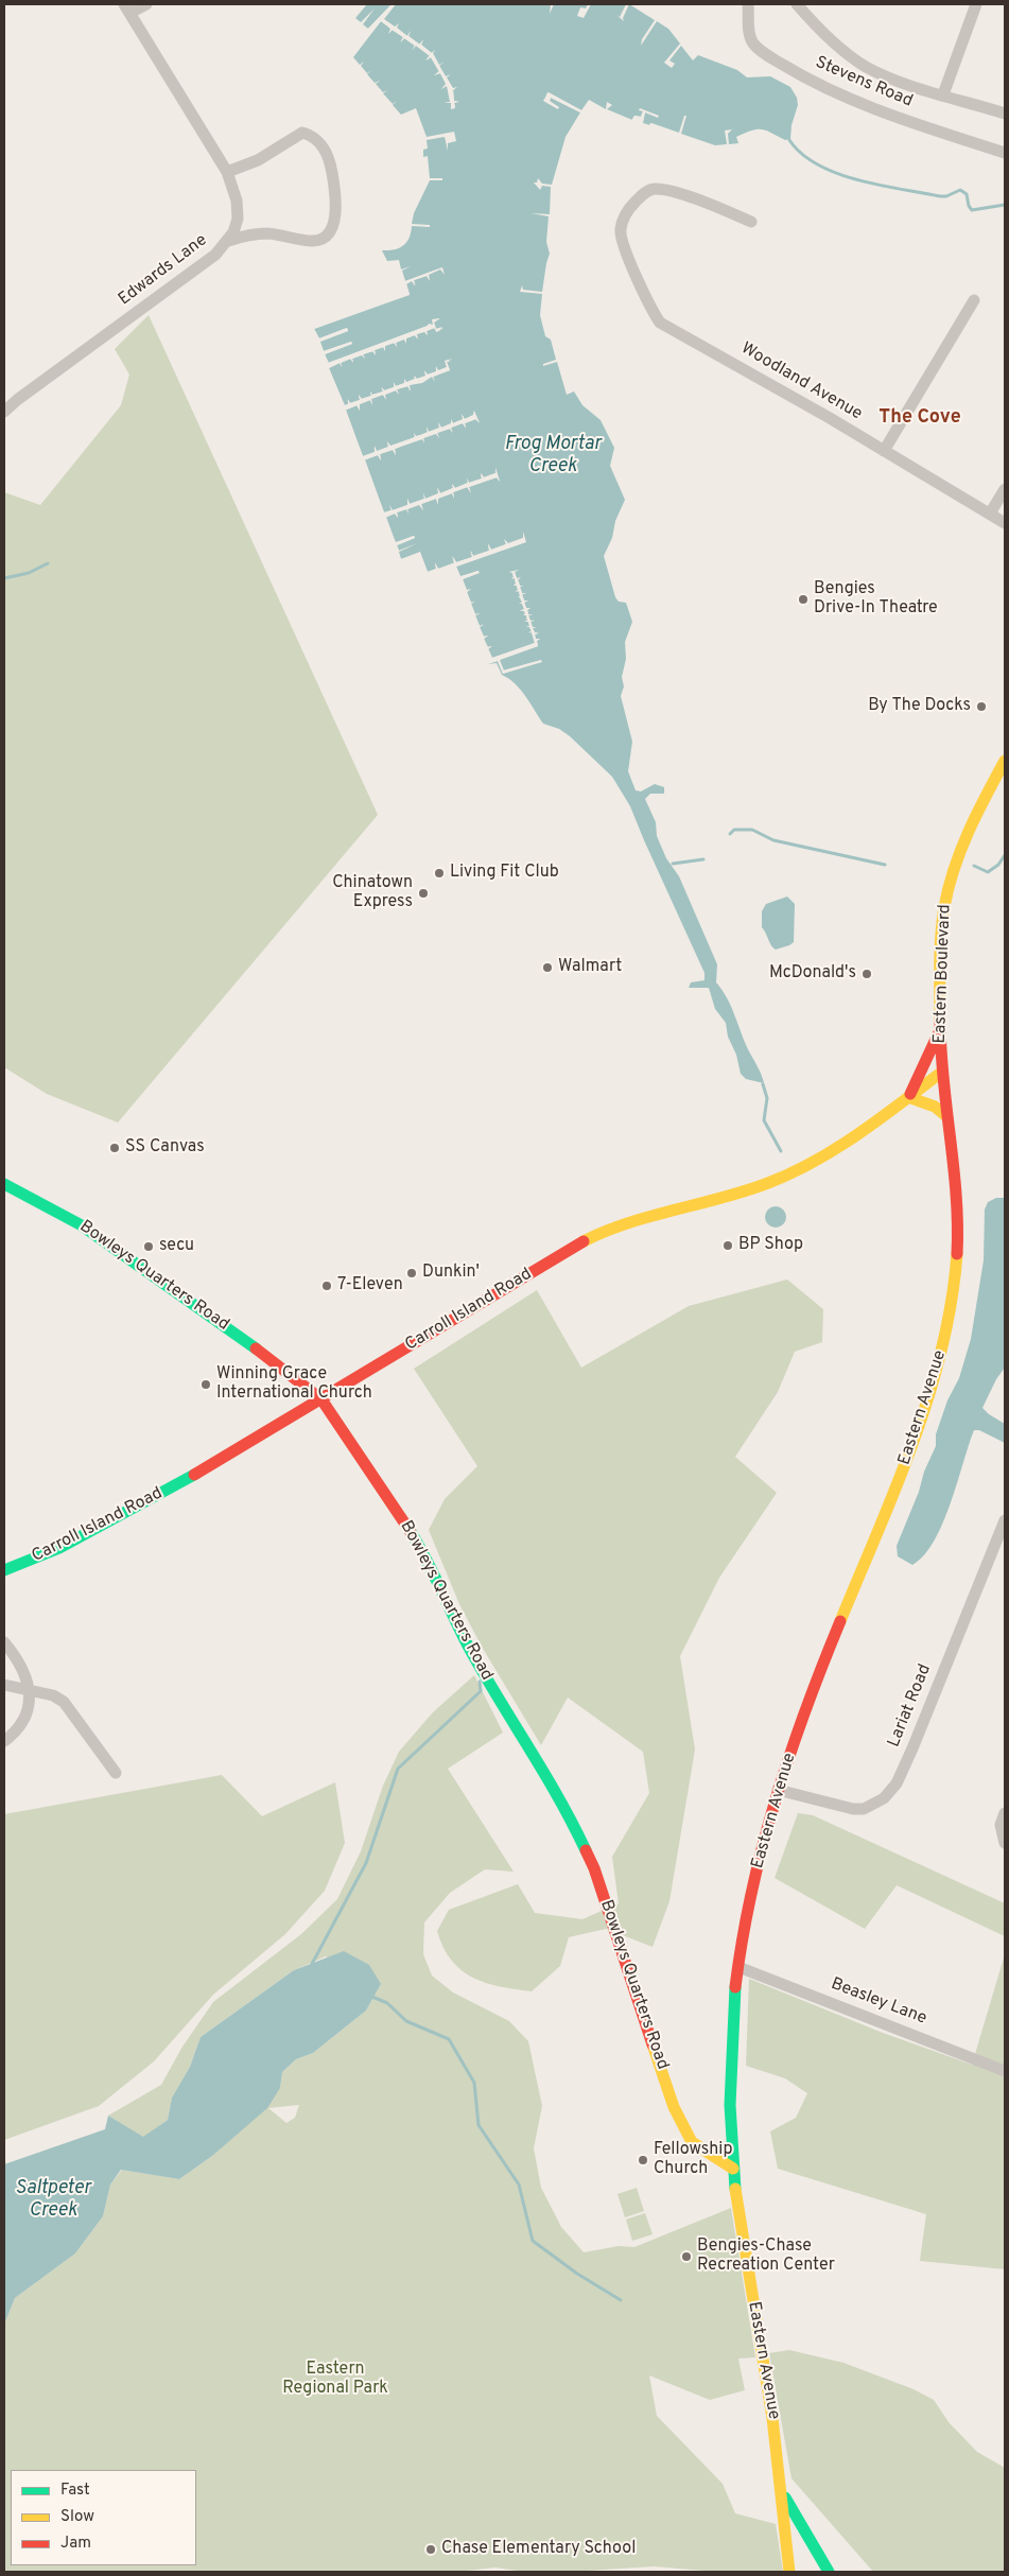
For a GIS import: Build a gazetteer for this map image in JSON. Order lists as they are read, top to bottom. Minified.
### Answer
{"streets":{"street":["Stevens Road","Edwards Lane","Woodland Avenue","Eastern Boulevard","Bowleys Quarters Road","Carroll Island Road","Eastern Avenue","Lariat Road","Beasley Lane"]},"crossings":[["Eastern Boulevard","Carroll Island Road"],["Eastern Boulevard","Eastern Avenue"],["Bowleys Quarters Road","Carroll Island Road"],["Bowleys Quarters Road","Eastern Avenue"],["Carroll Island Road","Eastern Avenue"],["Eastern Avenue","Lariat Road"],["Eastern Avenue","Beasley Lane"]],"districts":["The Cove"],"water":["Frog Mortar Creek","Saltpeter Creek"],"parks":["Eastern Regional Park"],"places":["Bengies Drive-In Theatre","By The Docks","Living Fit Club","Chinatown Express","Walmart","McDonald's","SS Canvas","BP Shop","secu","Dunkin'","7-Eleven","Winning Grace International Church","Fellowship Church","Bengies-Chase Recreation Center","Chase Elementary School"],"legend":["Fast","Slow","Jam"]}
